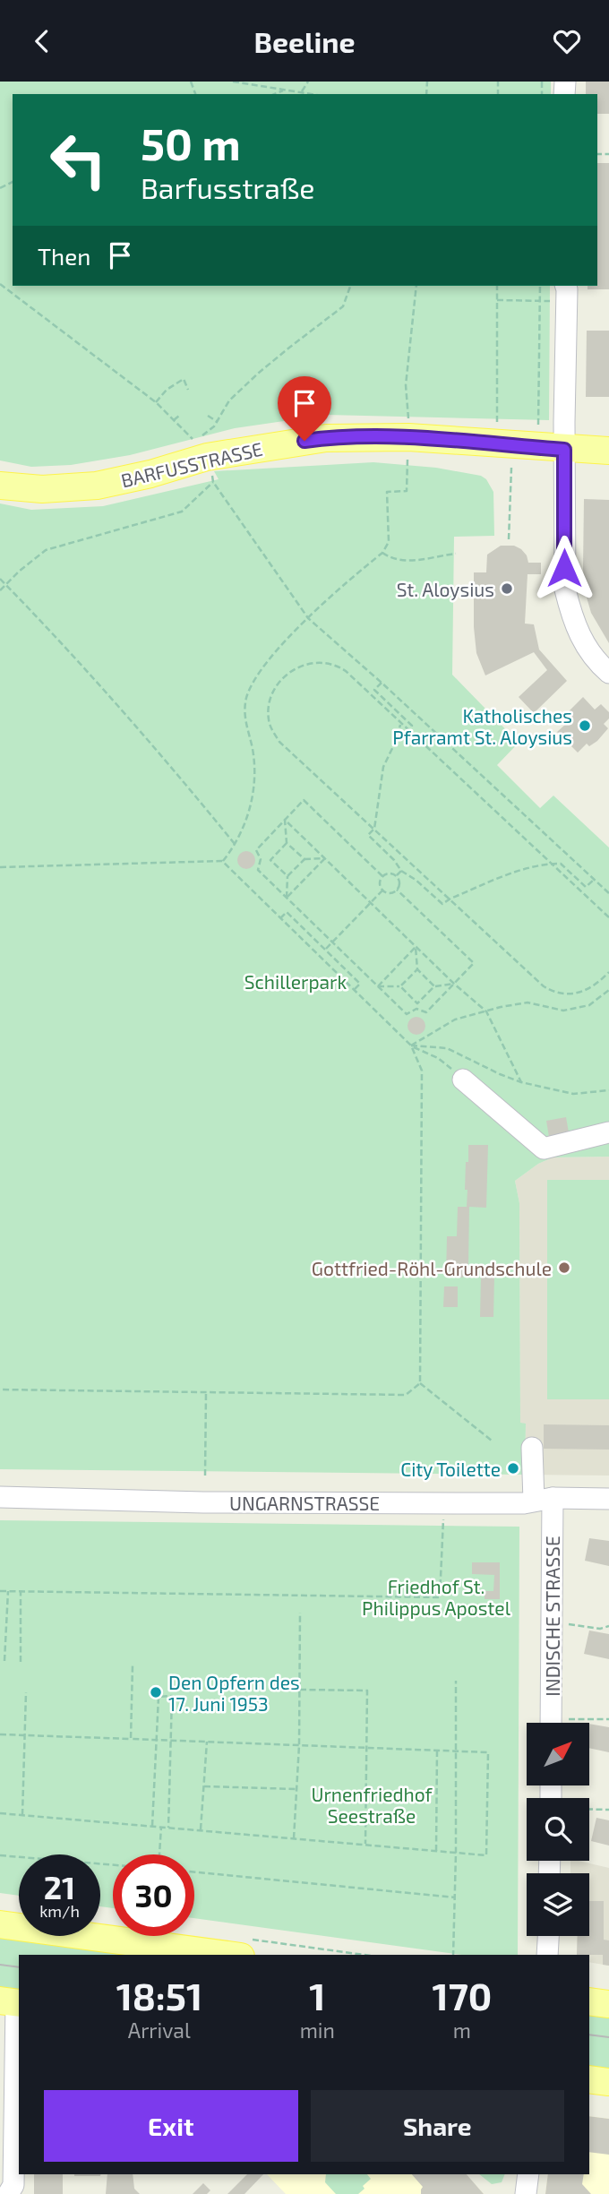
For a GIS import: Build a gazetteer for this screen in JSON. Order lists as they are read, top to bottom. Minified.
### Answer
{"streets":{"main road":["BARFUSSTRASSE"],"street":["UNGARNSTRASSE","INDISCHE STRASSE"]},"crossings":[["UNGARNSTRASSE","INDISCHE STRASSE"]],"parks":["Schillerpark","Friedhof St. Philippus Apostel","Urnenfriedhof Seestraße"],"places":["St. Aloysius","Katholisches Pfarramt St. Aloysius","Gottfried-Röhl-Grundschule","City Toilette","Den Opfern des 17. Juni 1953"],"north":"top right","page":{"header":"Beeline","turn":["50 m","Barfusstraße"],"then":"Then","speed":"21 km/h","limit":"30","eta":["18:51","Arrival","1","min","170","m"],"buttons":["Exit","Share"]}}
